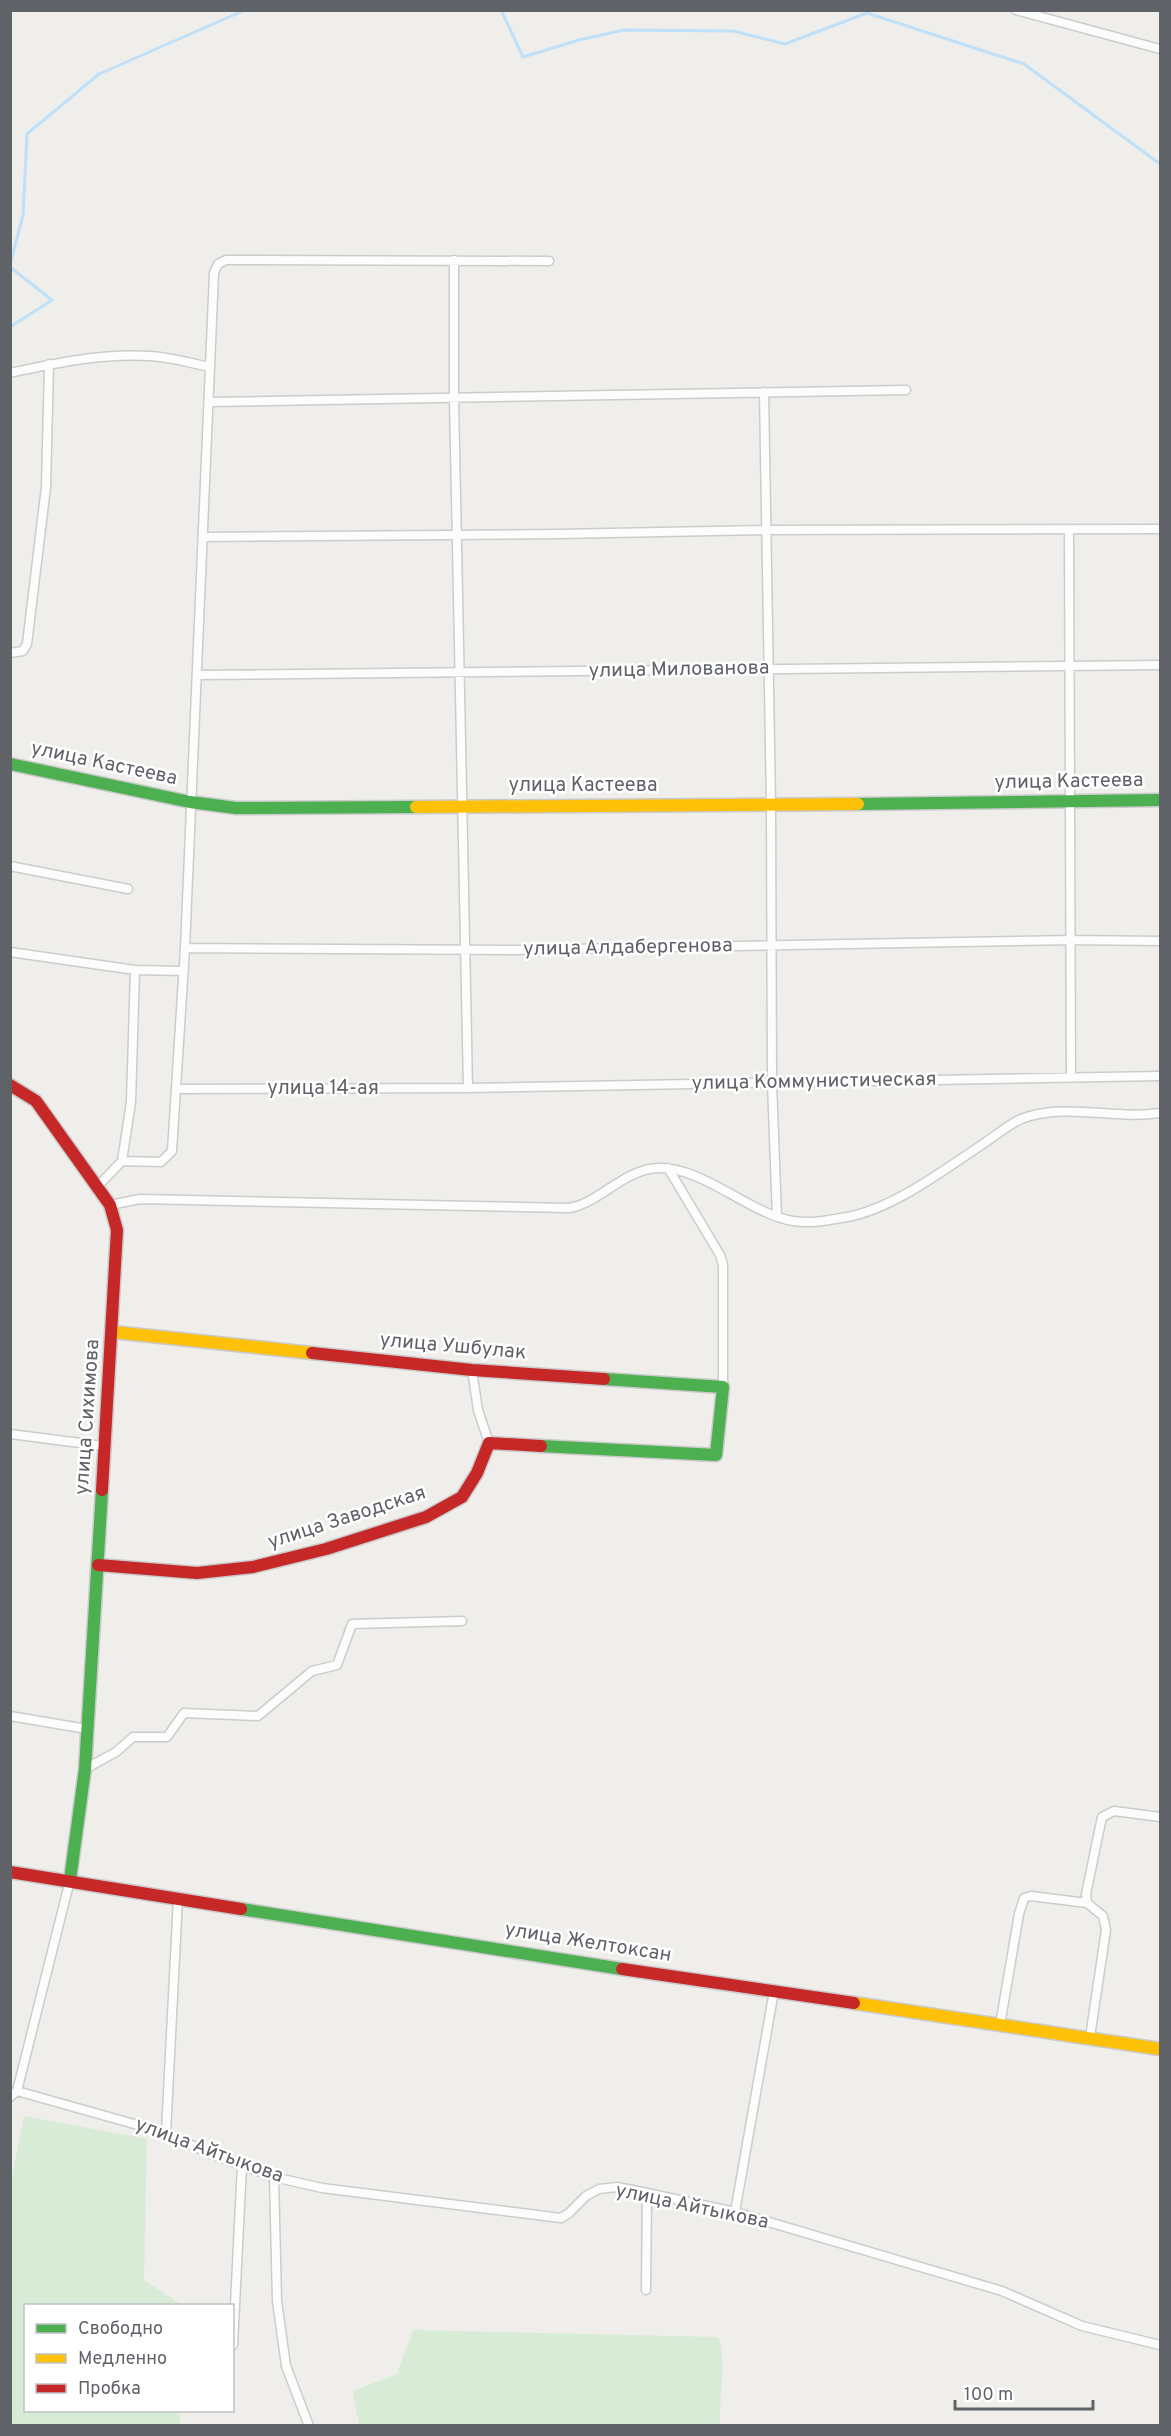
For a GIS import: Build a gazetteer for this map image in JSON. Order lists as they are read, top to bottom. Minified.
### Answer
{"streets":{"street":["улица Милованова","улица Кастеева","улица Алдабергенова","улица Коммунистическая","улица 14-ая","улица Ушбулак","улица Сихимова","улица Заводская","улица Желтоксан","улица Айтыкова"]},"crossings":[["улица Коммунистическая","улица 14-ая"],["улица Ушбулак","улица Сихимова"],["улица Сихимова","улица Заводская"],["улица Сихимова","улица Желтоксан"]],"legend":["Свободно","Медленно","Пробка"],"scale_bar":"100 m"}
